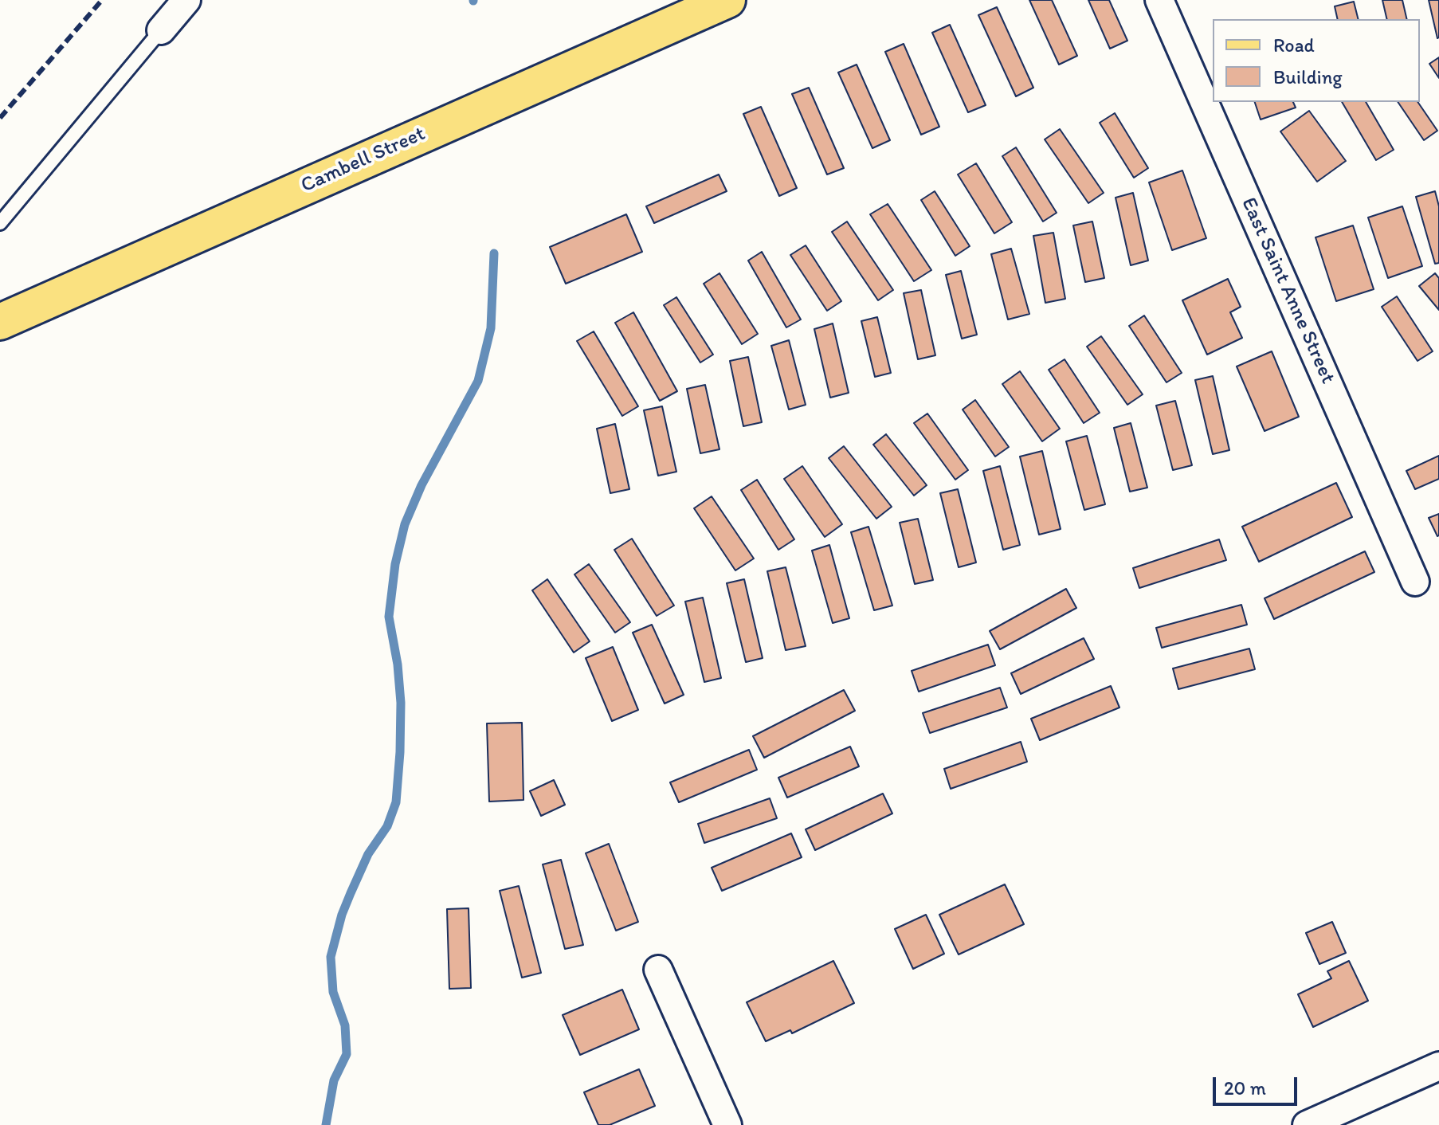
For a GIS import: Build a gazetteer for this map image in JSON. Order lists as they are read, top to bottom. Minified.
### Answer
{"streets":{"main road":["Cambell Street"],"street":["East Saint Anne Street"]},"legend":["Road","Building"],"scale_bar":"20 m"}
